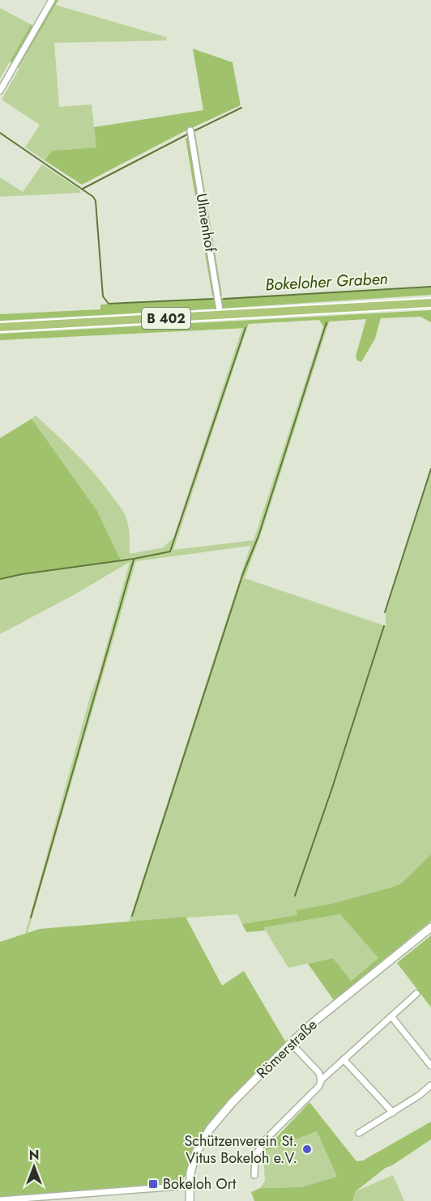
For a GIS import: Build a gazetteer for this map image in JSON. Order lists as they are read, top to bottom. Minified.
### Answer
{"streets":{"main road":["B 402"],"street":["Ulmenhof","Römerstraße"]},"crossings":[["Ulmenhof","B 402"]],"water":["Bokeloher Graben"],"places":{"other":["Schützenverein St. Vitus Bokeloh e.V."],"transit":["Bokeloh Ort"]},"north":"top"}
